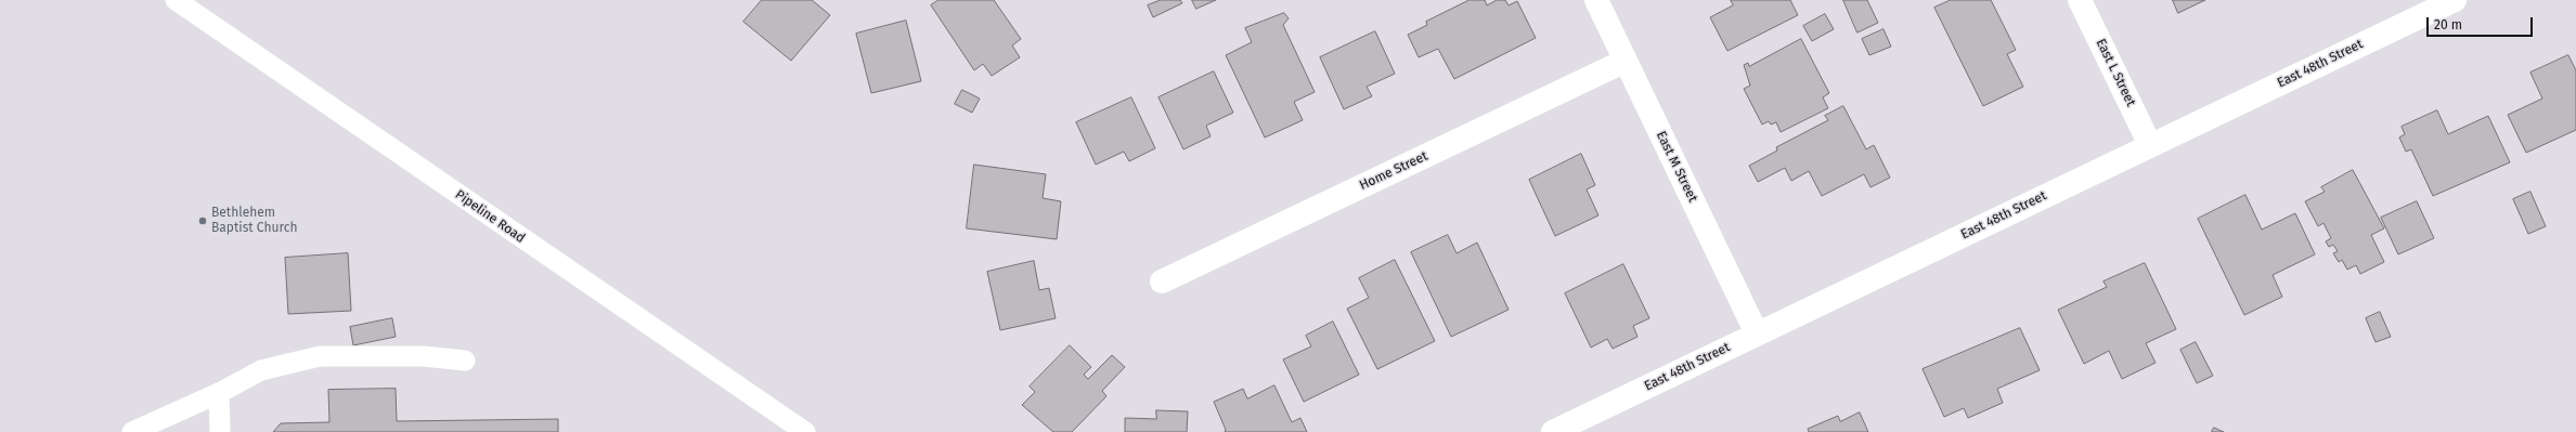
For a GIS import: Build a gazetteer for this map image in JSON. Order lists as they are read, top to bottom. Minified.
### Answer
{"streets":{"street":["East 48th Street","East L Street","East M Street","Home Street"],"lane":["Pipeline Road"]},"crossings":[["East 48th Street","East L Street"],["East 48th Street","East M Street"],["East M Street","Home Street"]],"places":["Bethlehem Baptist Church"],"scale_bar":"20 m"}
